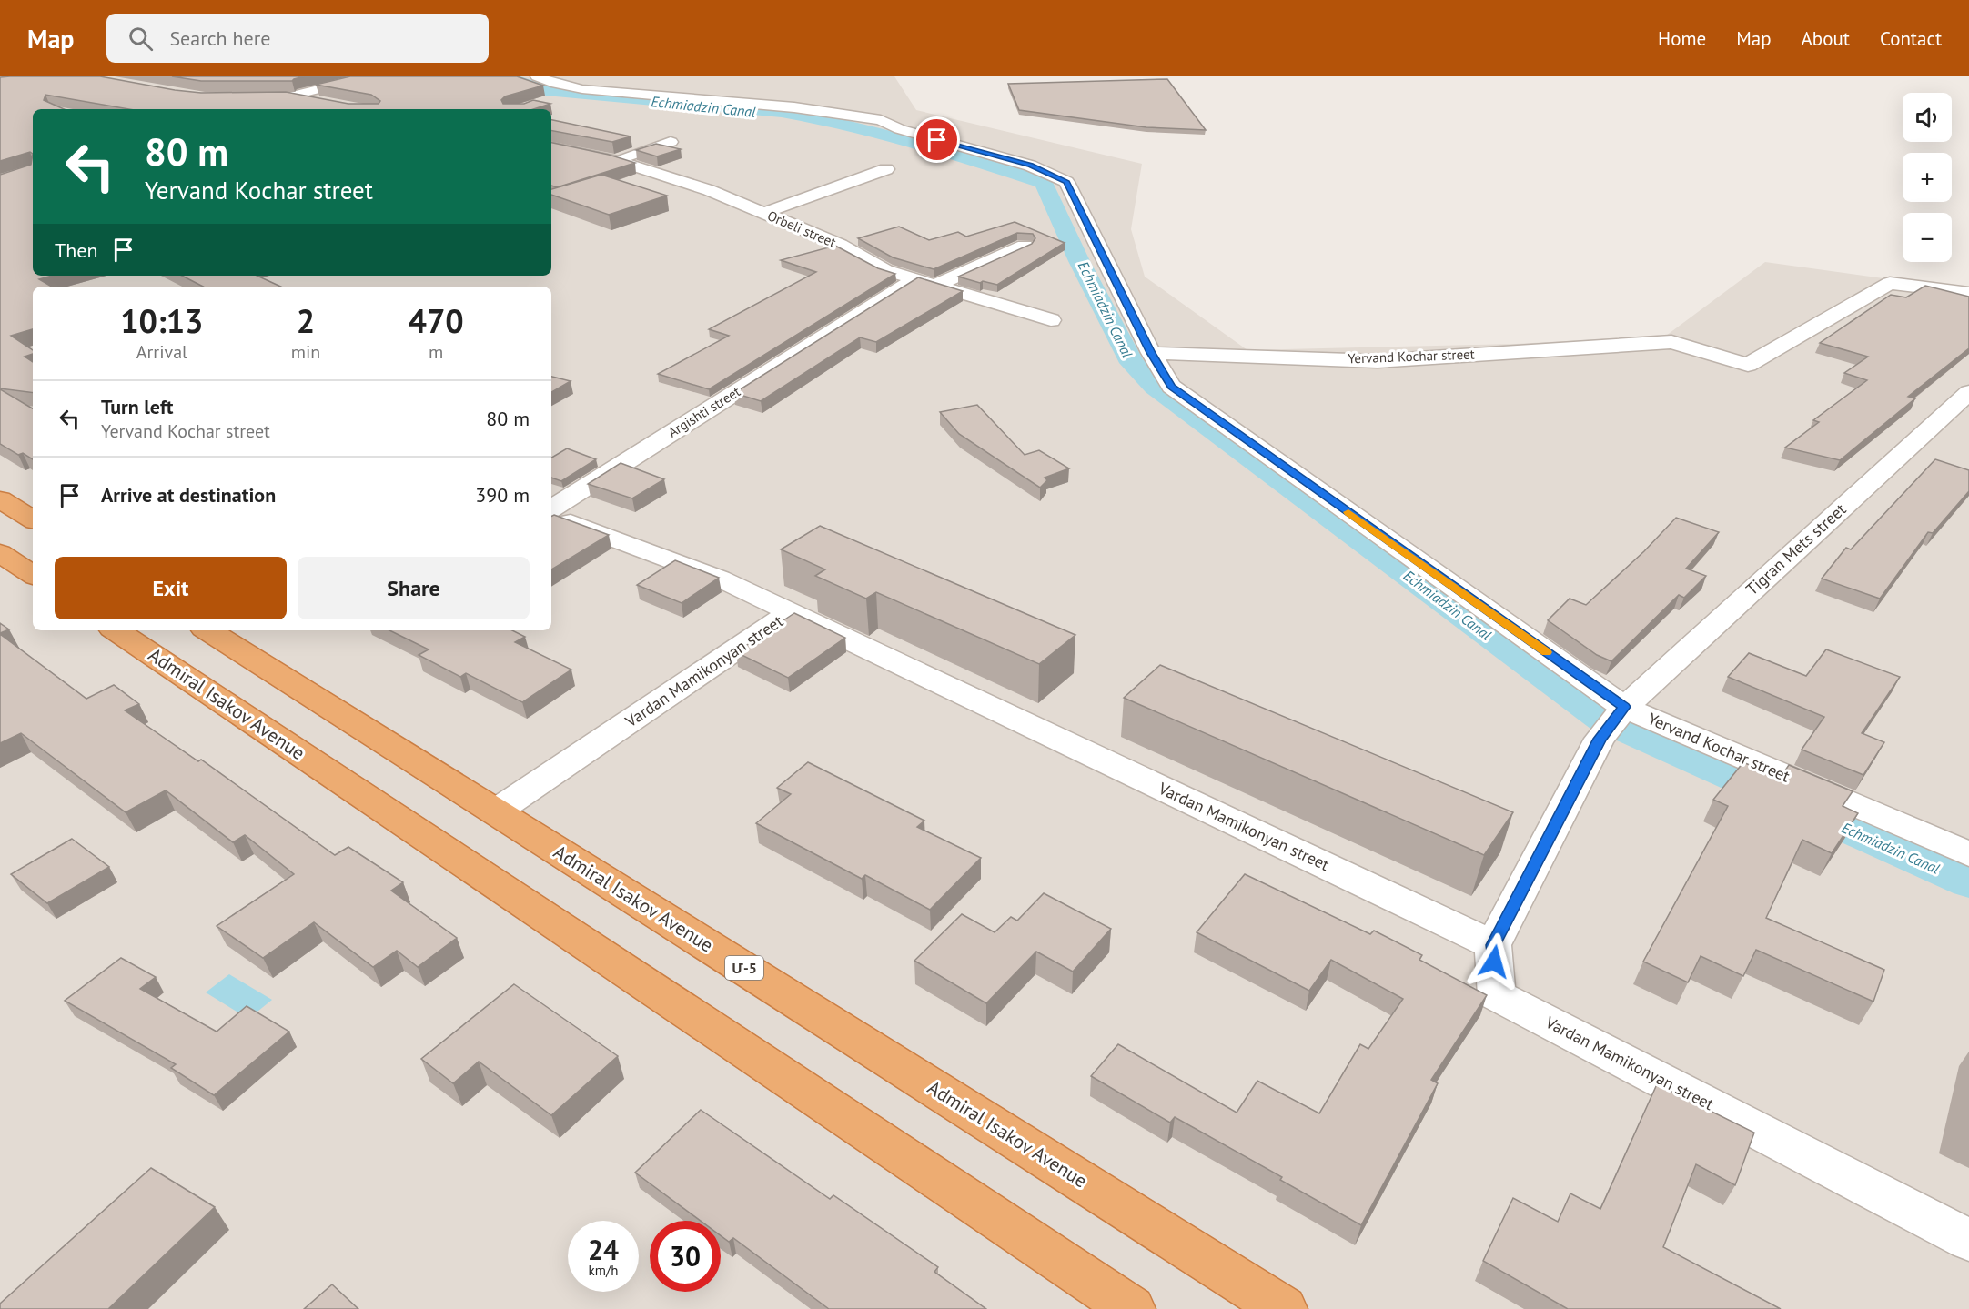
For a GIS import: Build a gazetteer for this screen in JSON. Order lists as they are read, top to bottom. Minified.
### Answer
{"streets":{"highway":["Admiral Isakov Avenue","Մ-5"],"street":["Orbeli street","Yervand Kochar street","Argishti street","Tigran Mets street","Vardan Mamikonyan street"]},"crossings":[["Orbeli street","Argishti street"],["Yervand Kochar street","Tigran Mets street"],["Argishti street","Vardan Mamikonyan street"],["Tigran Mets street","Vardan Mamikonyan street"],["Vardan Mamikonyan street","Admiral Isakov Avenue"]],"water":["Echmiadzin Canal"],"page":{"header":"Map","search":"Search here","nav":["Home","Map","About","Contact"],"map_buttons":["+","−"],"turn":["80 m","Yervand Kochar street"],"then":"Then","eta":["10:13","Arrival","2","min","470","m"],"list":[{"name":"Turn left","note":"Yervand Kochar street","value":"80 m"},{"name":"Arrive at destination","value":"390 m"}],"buttons":["Exit","Share"],"speed":"24 km/h","limit":"30"}}
